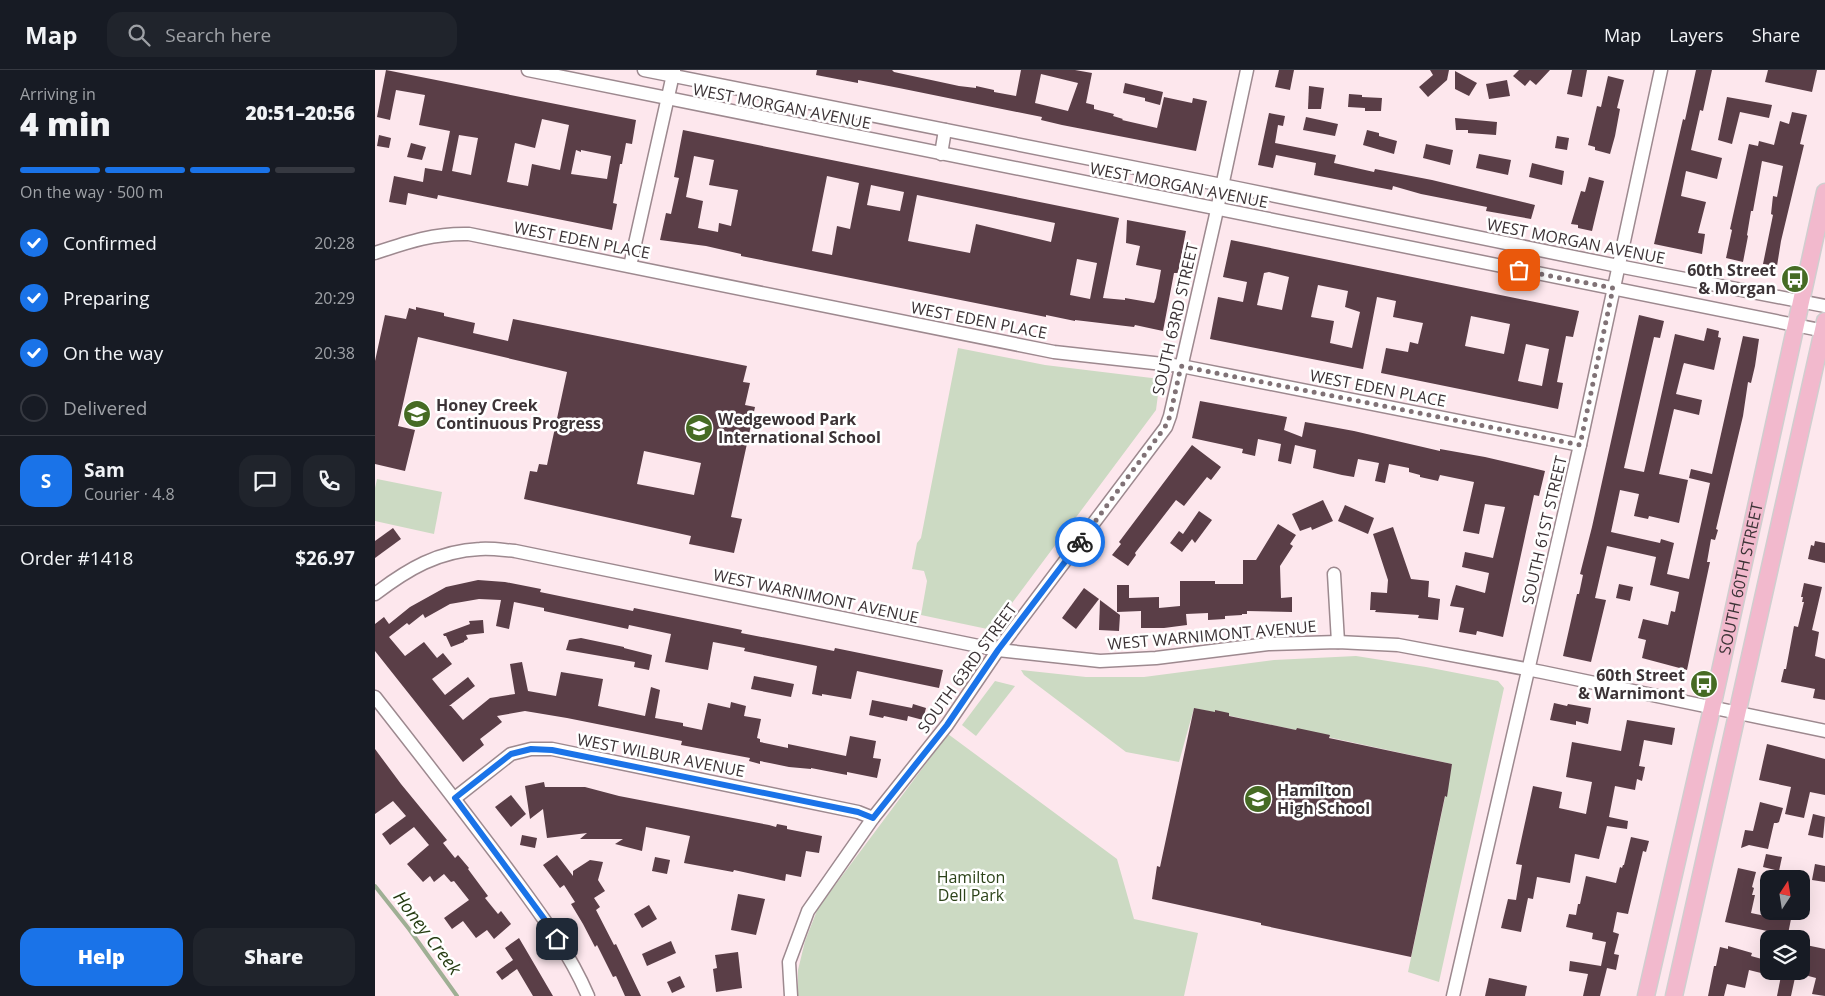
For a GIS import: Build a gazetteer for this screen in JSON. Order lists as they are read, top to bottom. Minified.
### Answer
{"streets":{"main road":["SOUTH 60TH STREET"],"street":["WEST MORGAN AVENUE","WEST EDEN PLACE","SOUTH 63RD STREET","SOUTH 61ST STREET","WEST WARNIMONT AVENUE","WEST WILBUR AVENUE"]},"crossings":[["WEST MORGAN AVENUE","SOUTH 63RD STREET"],["WEST MORGAN AVENUE","SOUTH 61ST STREET"],["WEST MORGAN AVENUE","SOUTH 60TH STREET"],["WEST EDEN PLACE","SOUTH 63RD STREET"],["WEST EDEN PLACE","SOUTH 61ST STREET"],["SOUTH 63RD STREET","WEST WARNIMONT AVENUE"],["SOUTH 63RD STREET","WEST WILBUR AVENUE"],["SOUTH 61ST STREET","WEST WARNIMONT AVENUE"],["SOUTH 60TH STREET","WEST WARNIMONT AVENUE"]],"water":["Honey Creek"],"parks":["Hamilton Dell Park"],"places":{"bus stop":["60th Street & Morgan","60th Street & Warnimont"],"school or university":["Honey Creek Continuous Progress","Wedgewood Park International School","Hamilton High School"]},"north":"top","page":{"header":"Map","search":"Search here","nav":["Map","Layers","Share"],"heading":["4 min","Arriving in","20:51–20:56"],"panel":["Sam","Courier · 4.8","Order #1418","$26.97"],"bar":"On the way · 500 m","list":[["Confirmed","20:28"],["Preparing","20:29"],["On the way","20:38"],"Delivered"],"round":"S","buttons":["Help","Share"]}}
